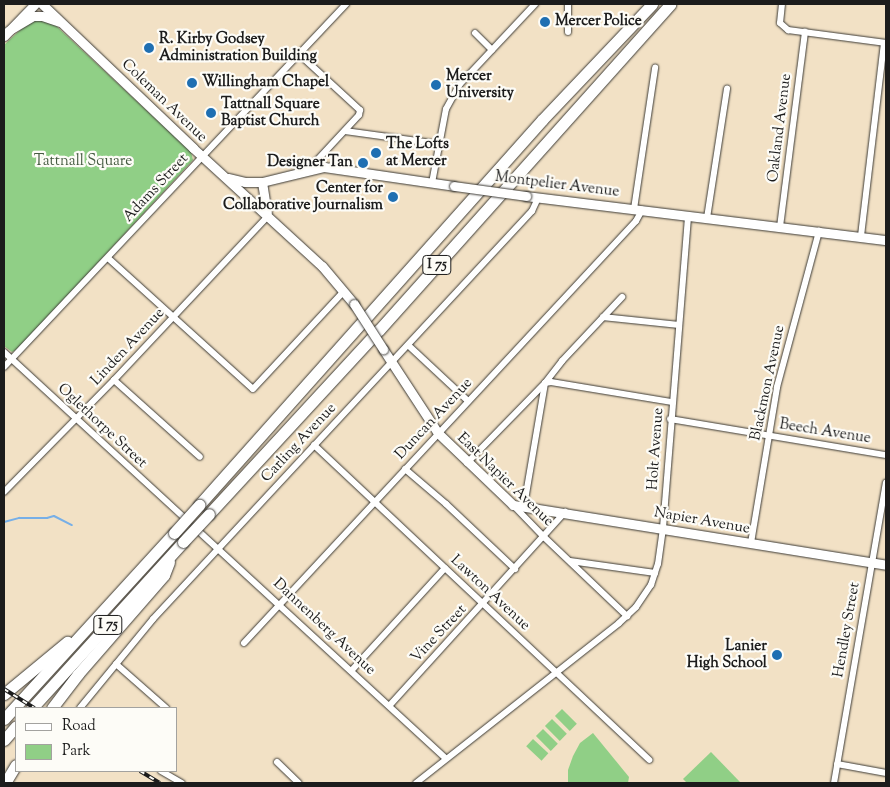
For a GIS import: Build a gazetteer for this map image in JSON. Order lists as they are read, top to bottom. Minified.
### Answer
{"streets":{"highway":["I 75"],"street":["Coleman Avenue","Oakland Avenue","Montpelier Avenue","Adams Street","Linden Avenue","Blackmon Avenue","Duncan Avenue","Oglethorpe Street","Beech Avenue","Carling Avenue","Holt Avenue","East Napier Avenue","Napier Avenue","Lawton Avenue","Dannenberg Avenue","Hendley Street","Vine Street"]},"crossings":[["Coleman Avenue","Montpelier Avenue"],["Coleman Avenue","Adams Street"],["Coleman Avenue","Linden Avenue"],["Coleman Avenue","East Napier Avenue"],["Oakland Avenue","Montpelier Avenue"],["Montpelier Avenue","Blackmon Avenue"],["Montpelier Avenue","Duncan Avenue"],["Montpelier Avenue","Carling Avenue"],["Montpelier Avenue","Holt Avenue"],["Adams Street","Oglethorpe Street"],["Linden Avenue","Oglethorpe Street"],["Blackmon Avenue","Beech Avenue"],["Blackmon Avenue","Napier Avenue"],["Duncan Avenue","East Napier Avenue"],["Duncan Avenue","Lawton Avenue"],["Duncan Avenue","Dannenberg Avenue"],["Oglethorpe Street","Dannenberg Avenue"],["Beech Avenue","Holt Avenue"],["Carling Avenue","East Napier Avenue"],["Carling Avenue","Lawton Avenue"],["Carling Avenue","Dannenberg Avenue"],["Holt Avenue","East Napier Avenue"],["Holt Avenue","Napier Avenue"],["Holt Avenue","Lawton Avenue"],["Holt Avenue","Dannenberg Avenue"],["East Napier Avenue","Napier Avenue"],["East Napier Avenue","Vine Street"],["Napier Avenue","Hendley Street"],["Napier Avenue","Vine Street"],["Lawton Avenue","Vine Street"],["Dannenberg Avenue","Vine Street"]],"parks":["Tattnall Square"],"places":["Mercer Police","R. Kirby Godsey Administration Building","Willingham Chapel","Mercer University","Tattnall Square Baptist Church","The Lofts at Mercer","Designer Tan","Center for Collaborative Journalism","Lanier High School"],"legend":["Road","Park"]}
